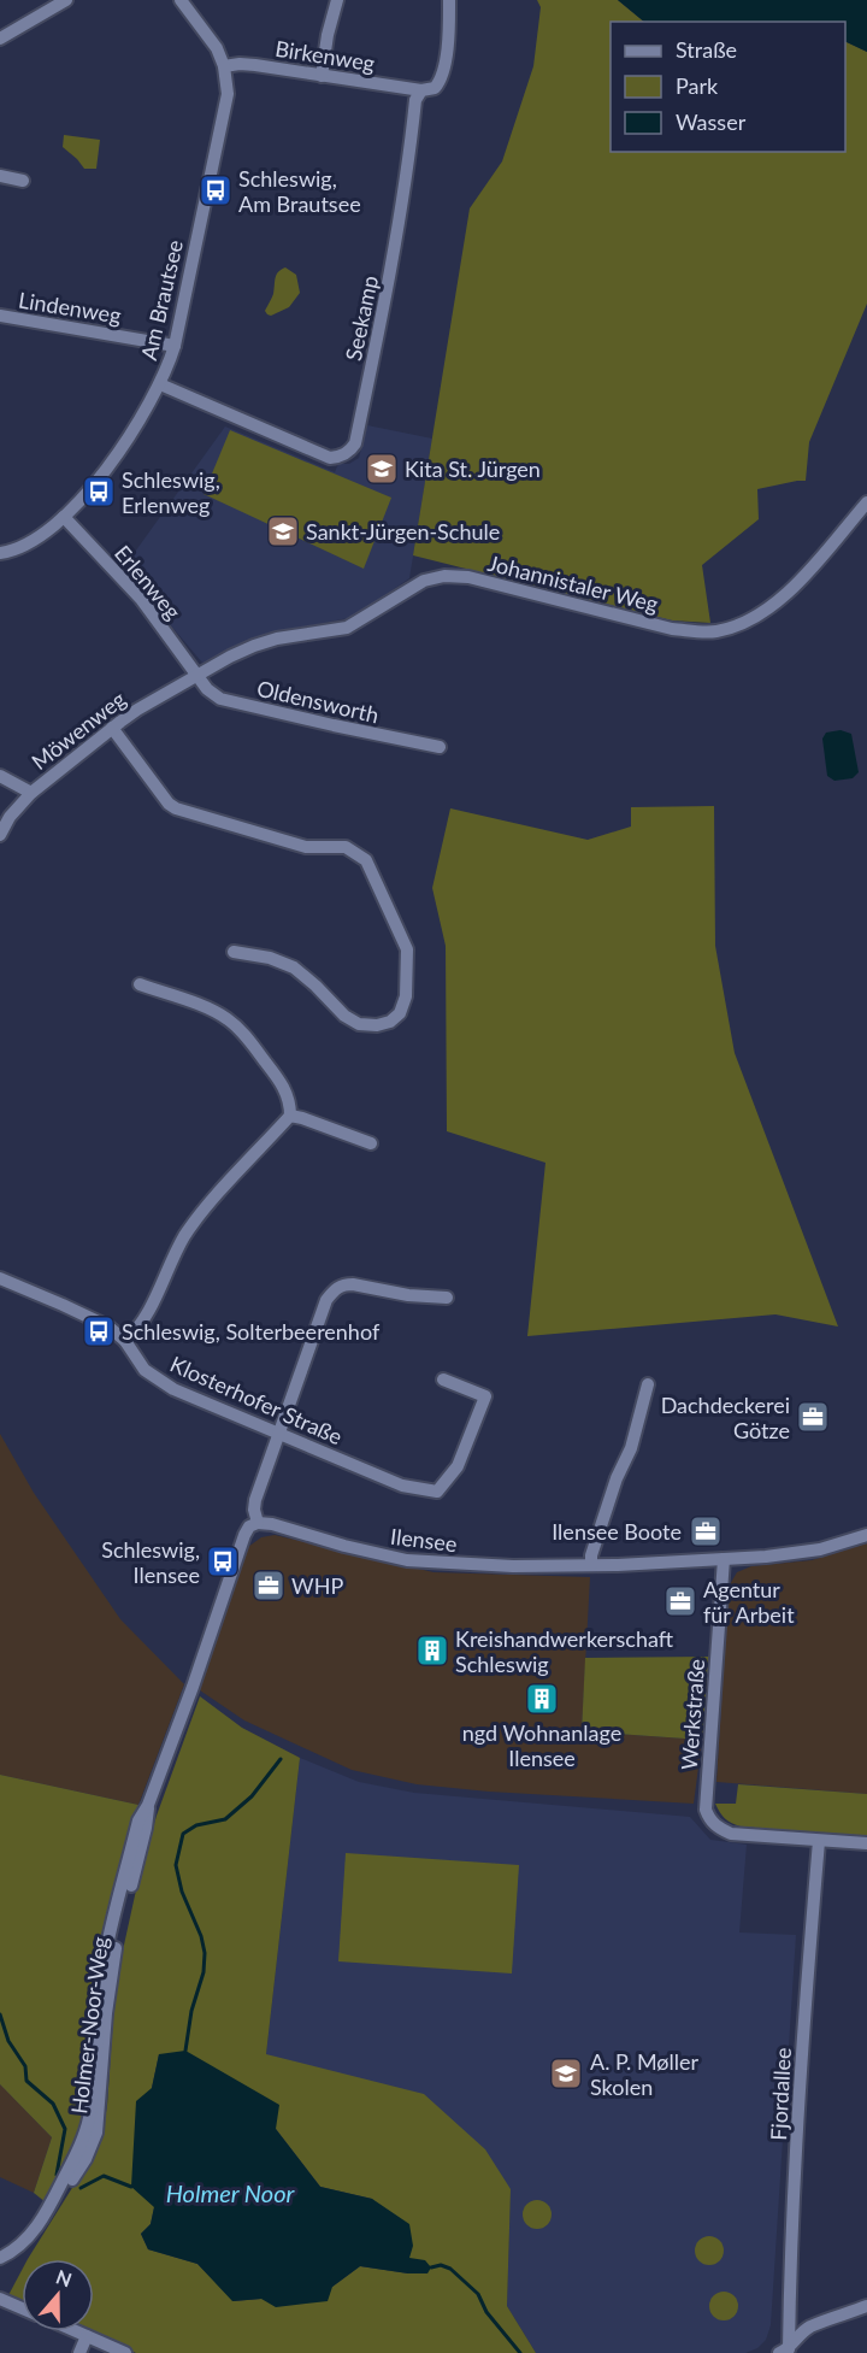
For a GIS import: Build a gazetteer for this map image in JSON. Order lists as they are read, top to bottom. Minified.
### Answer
{"streets":{"street":["Birkenweg","Am Brautsee","Lindenweg","Seekamp","Erlenweg","Johannistaler Weg","Oldensworth","Möwenweg","Klosterhofer Straße","Ilensee","Werkstraße","Holmer-Noor-Weg","Fjordallee"]},"crossings":[["Birkenweg","Am Brautsee"],["Birkenweg","Seekamp"],["Am Brautsee","Lindenweg"],["Am Brautsee","Seekamp"],["Am Brautsee","Erlenweg"],["Erlenweg","Johannistaler Weg"],["Erlenweg","Oldensworth"],["Erlenweg","Möwenweg"],["Johannistaler Weg","Oldensworth"],["Johannistaler Weg","Möwenweg"],["Oldensworth","Möwenweg"],["Klosterhofer Straße","Holmer-Noor-Weg"],["Ilensee","Werkstraße"],["Ilensee","Holmer-Noor-Weg"],["Werkstraße","Fjordallee"]],"water":["Holmer Noor"],"places":{"bus stop":["Schleswig, Am Brautsee","Schleswig, Erlenweg","Schleswig, Solterbeerenhof","Schleswig, Ilensee"],"school or university":["Kita St. Jürgen","Sankt-Jürgen-Schule","A. P. Møller Skolen"],"office":["Dachdeckerei Götze","Ilensee Boote","WHP","Agentur für Arbeit"],"building":["Kreishandwerkerschaft Schleswig","ngd Wohnanlage Ilensee"]},"legend":["Straße","Park","Wasser"],"north":"top"}
